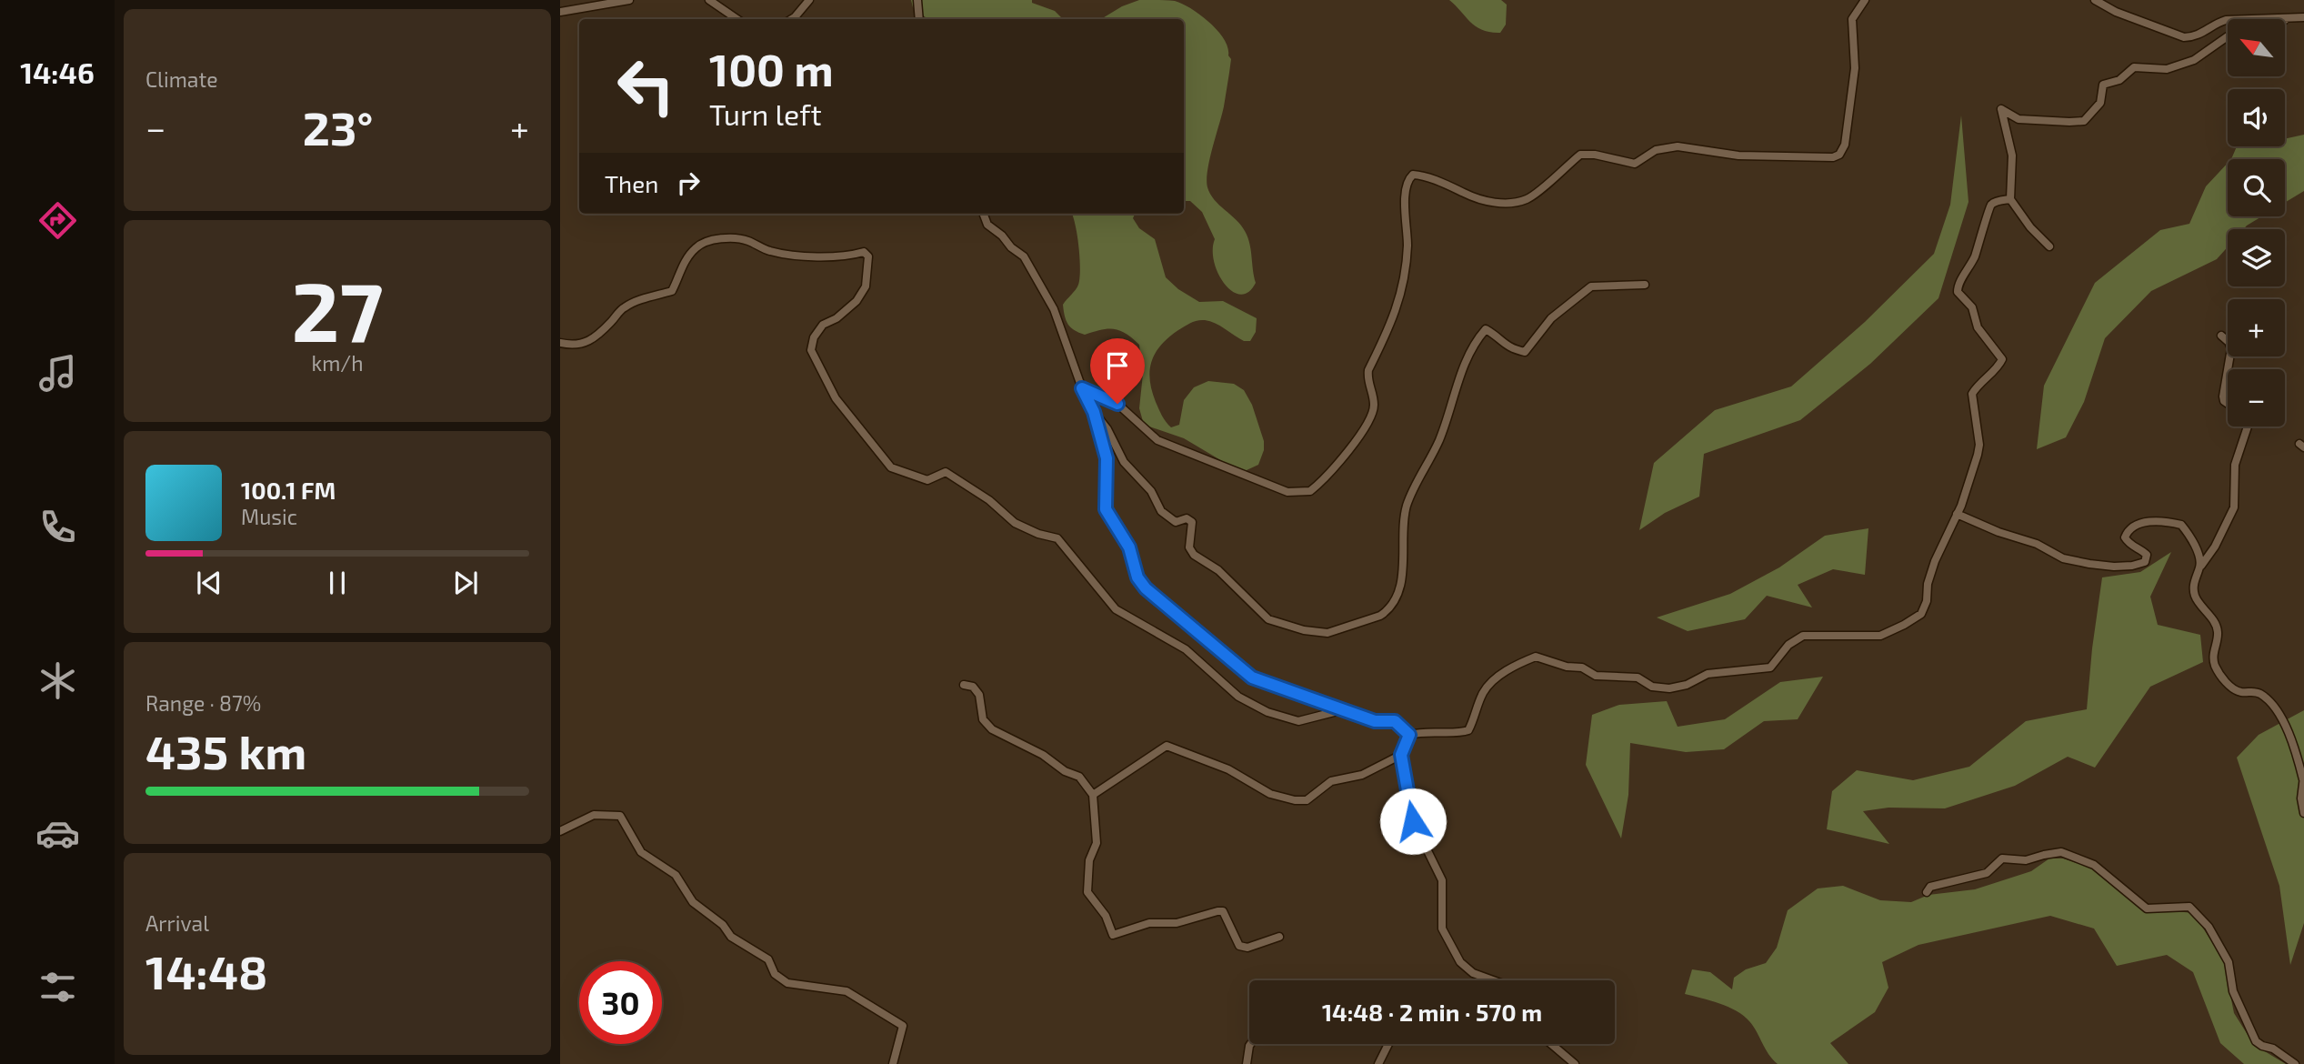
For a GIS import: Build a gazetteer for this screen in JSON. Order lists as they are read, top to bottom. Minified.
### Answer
{"north":"top left","page":{"tabs":"14:46","tile":["Climate",["27","km/h"],["Range · 87%","435 km"],["Arrival","14:48"]],"map_buttons":["+","−"],"turn":["100 m","Turn left"],"heat":["−","23°","+"],"then":"Then","song":["100.1 FM","Music"],"limit":"30","trip":"14:48 · 2 min · 570 m"}}
